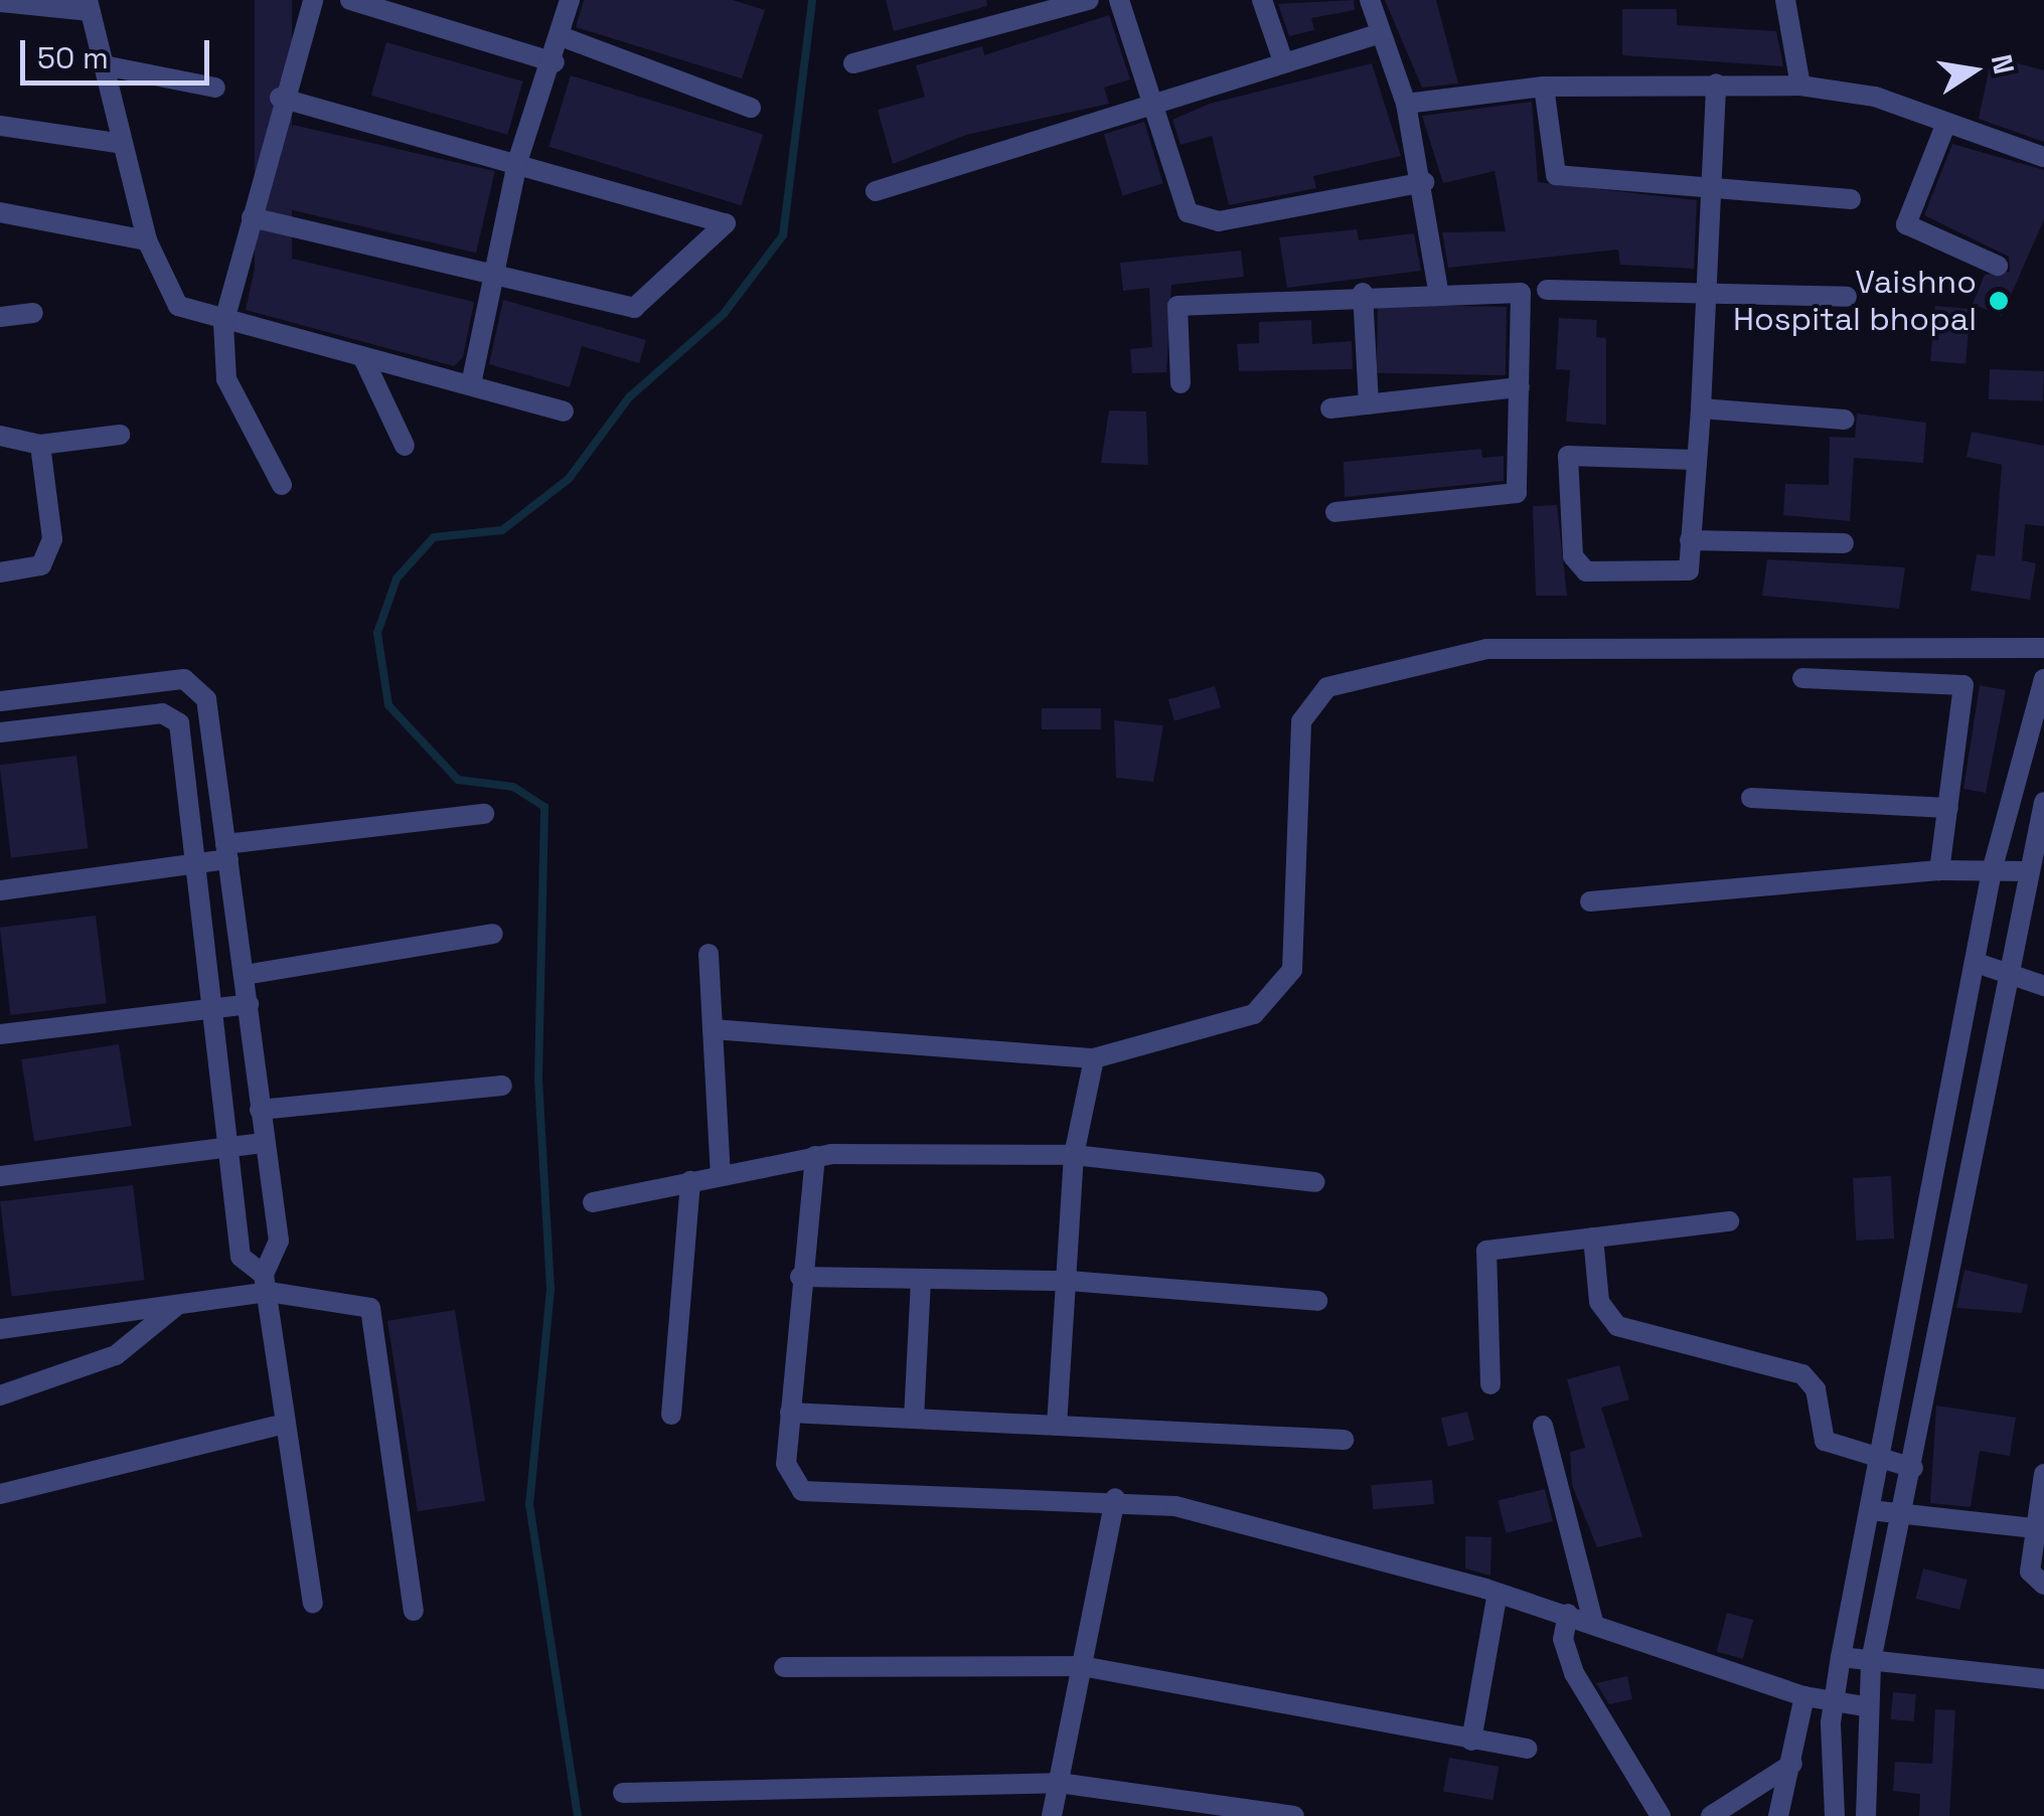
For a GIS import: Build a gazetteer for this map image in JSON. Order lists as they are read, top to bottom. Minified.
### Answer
{"places":["Vaishno Hospital bhopal"],"scale_bar":"50 m","north":"right"}
